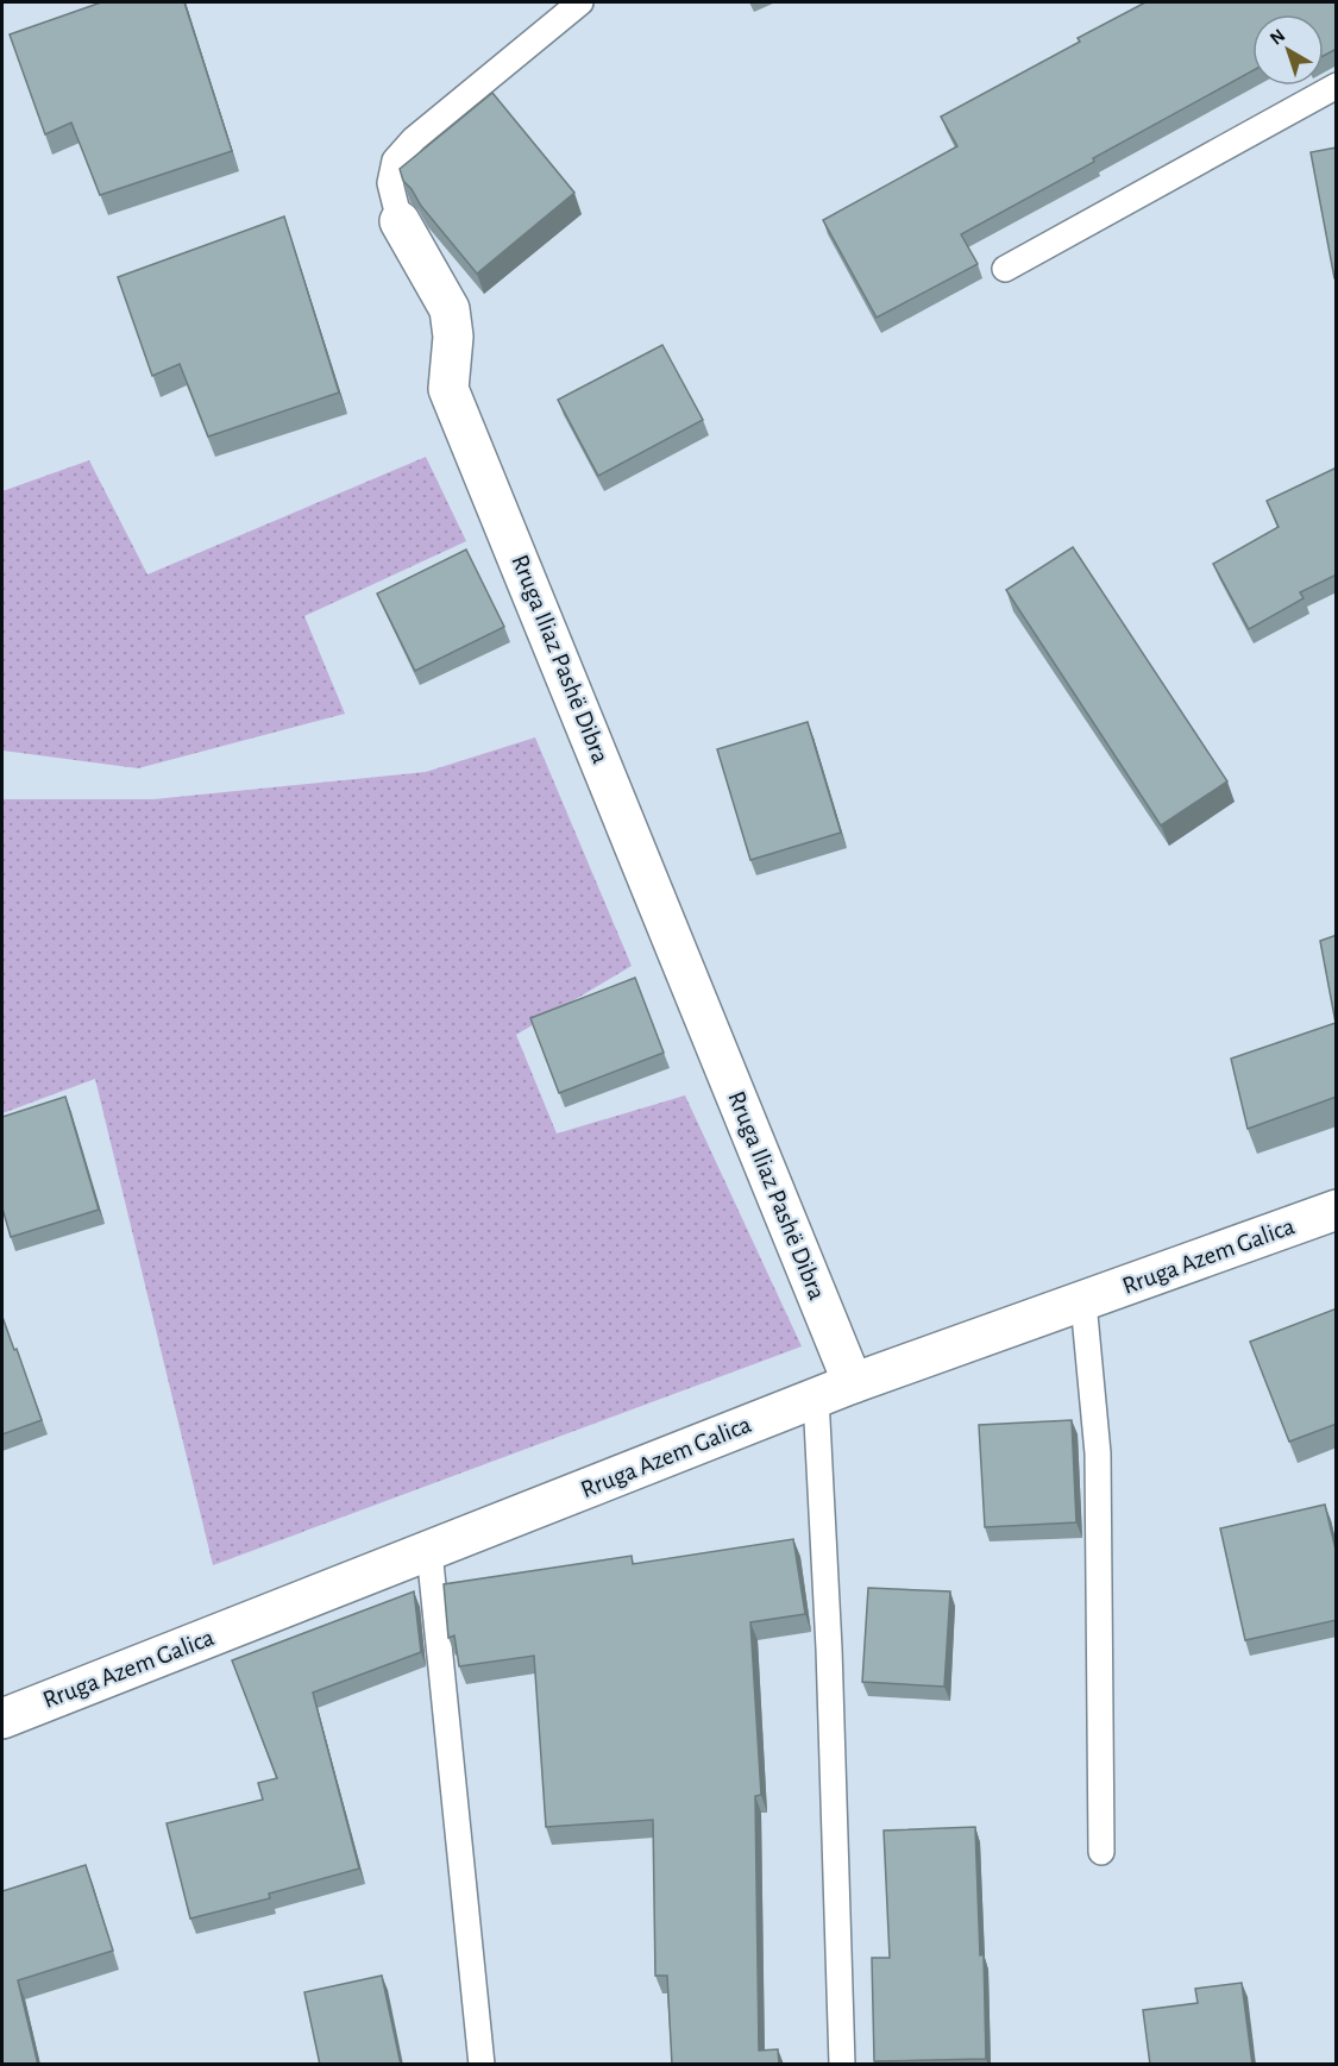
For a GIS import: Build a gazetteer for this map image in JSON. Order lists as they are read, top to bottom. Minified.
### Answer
{"streets":{"main road":["Rruga Iliaz Pashë Dibra","Rruga Azem Galica"]},"crossings":[["Rruga Iliaz Pashë Dibra","Rruga Azem Galica"]],"north":"top left"}
